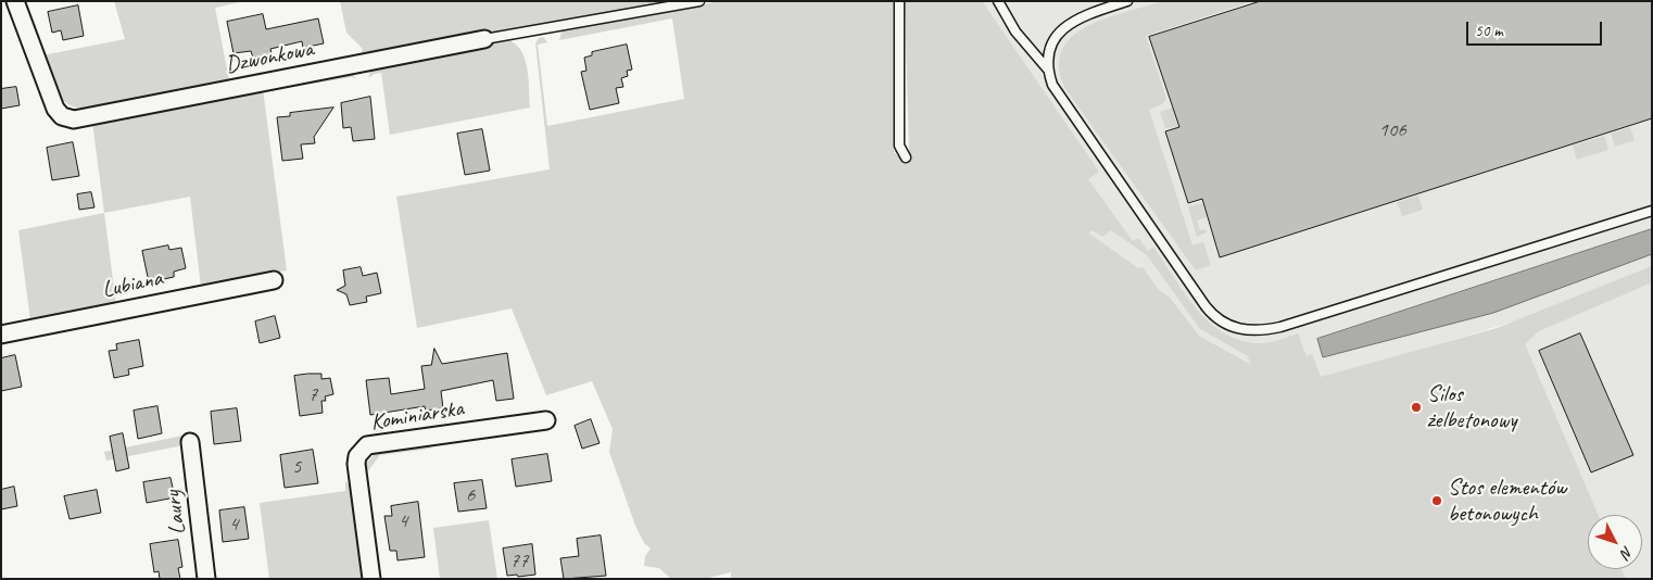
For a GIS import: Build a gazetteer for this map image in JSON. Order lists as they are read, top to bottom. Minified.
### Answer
{"streets":{"street":["Dzwonkowa","Lubiana","Kominiarska","Laury"]},"places":["Silos żelbetonowy","Stos elementów betonowych"],"house_numbers":["106","7","5","6","4","4","77"],"scale_bar":"50 m","north":"bottom right"}
